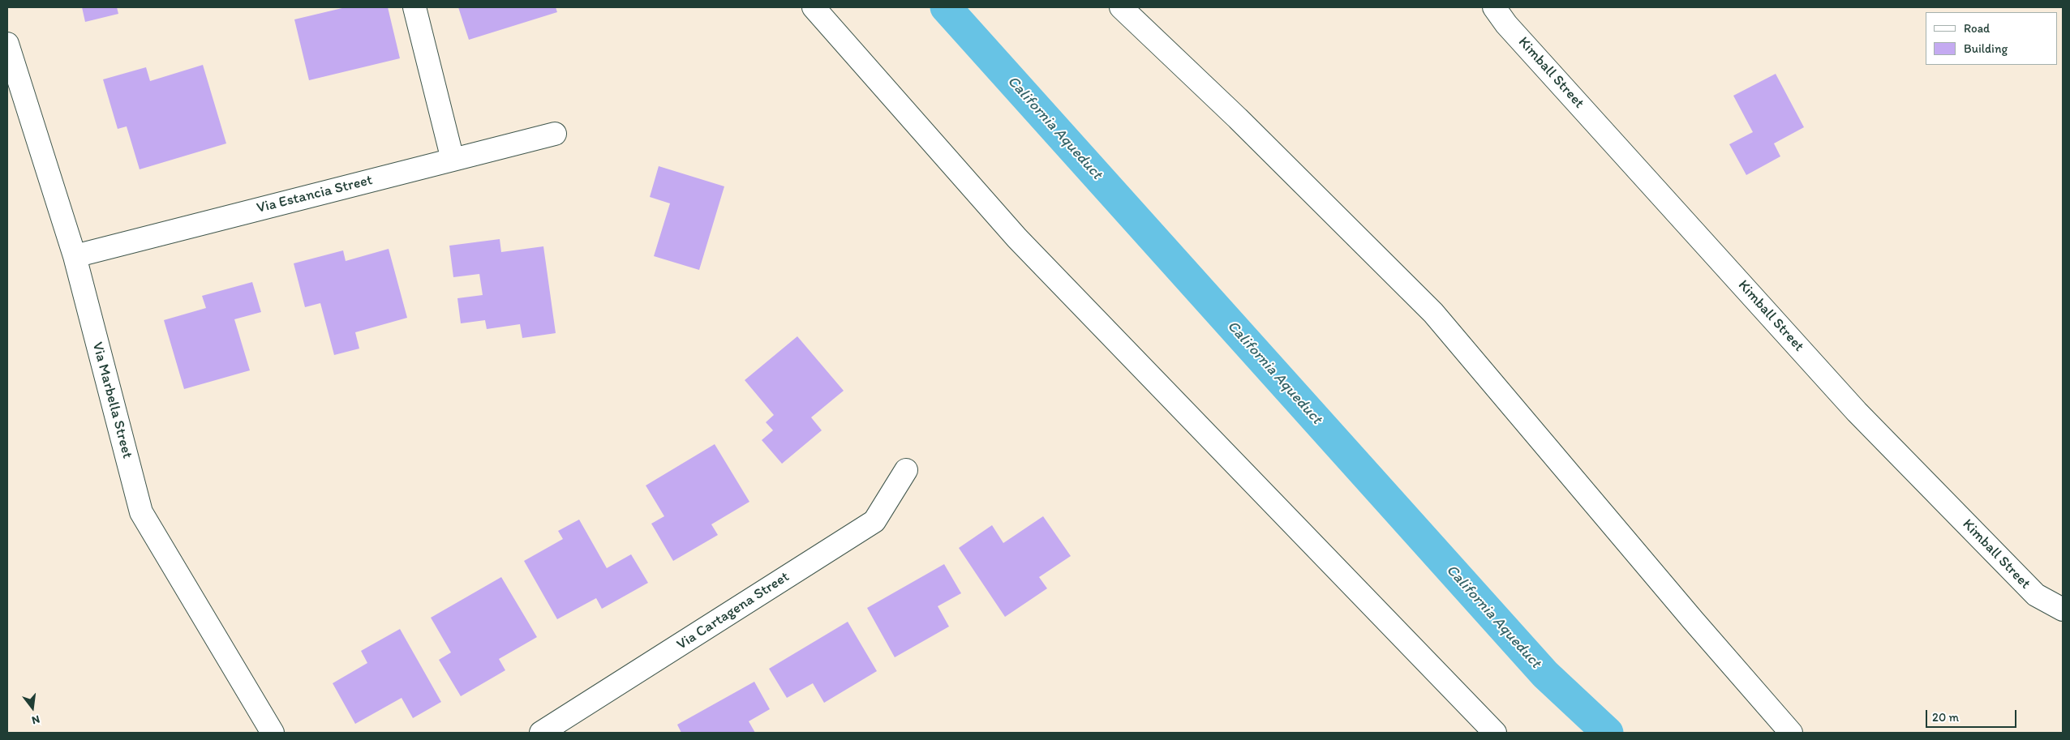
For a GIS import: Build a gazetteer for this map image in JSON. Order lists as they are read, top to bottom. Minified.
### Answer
{"streets":{"street":["Kimball Street","Via Estancia Street","Via Marbella Street","Via Cartagena Street"]},"crossings":[["Via Estancia Street","Via Marbella Street"]],"water":["California Aqueduct"],"legend":["Road","Building"],"scale_bar":"20 m","north":"bottom"}
